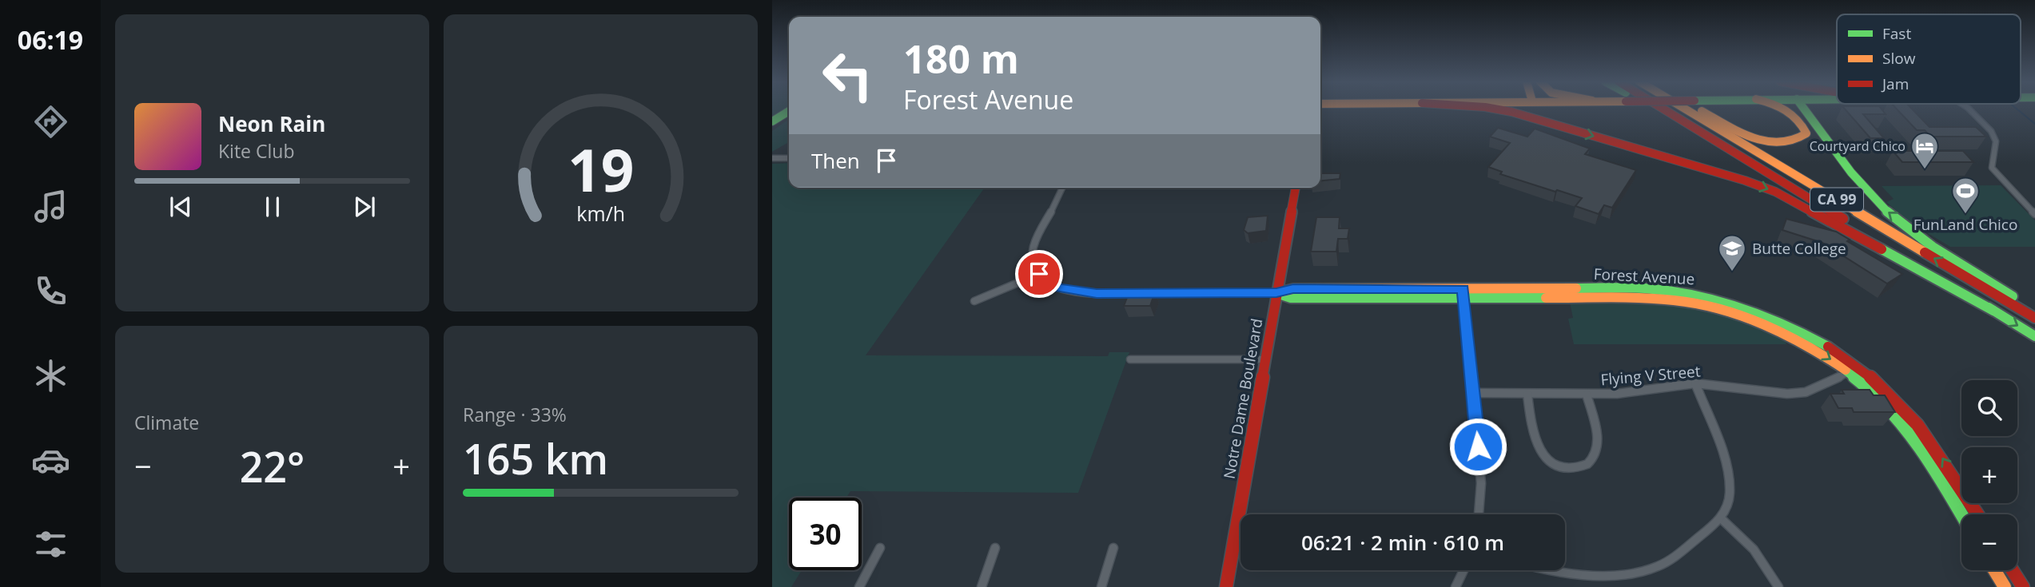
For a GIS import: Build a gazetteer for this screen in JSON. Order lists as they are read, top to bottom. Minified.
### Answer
{"streets":{"main road":["CA 99","Forest Avenue","Notre Dame Boulevard"],"street":["Flying V Street"]},"crossings":[["Forest Avenue","Flying V Street"],["Forest Avenue","Notre Dame Boulevard"]],"places":{"hotel":["Courtyard Chico"],"sports":["FunLand Chico"],"school or university":["Butte College"]},"legend":["Fast","Slow","Jam"],"page":{"tabs":"06:19","turn":["180 m","Forest Avenue"],"song":["Neon Rain","Kite Club"],"then":"Then","tile":["Climate",["Range · 33%","165 km"]],"map_buttons":["+","−"],"heat":["−","22°","+"],"limit":"30","trip":"06:21 · 2 min · 610 m","gauge":["19","km/h"]}}
